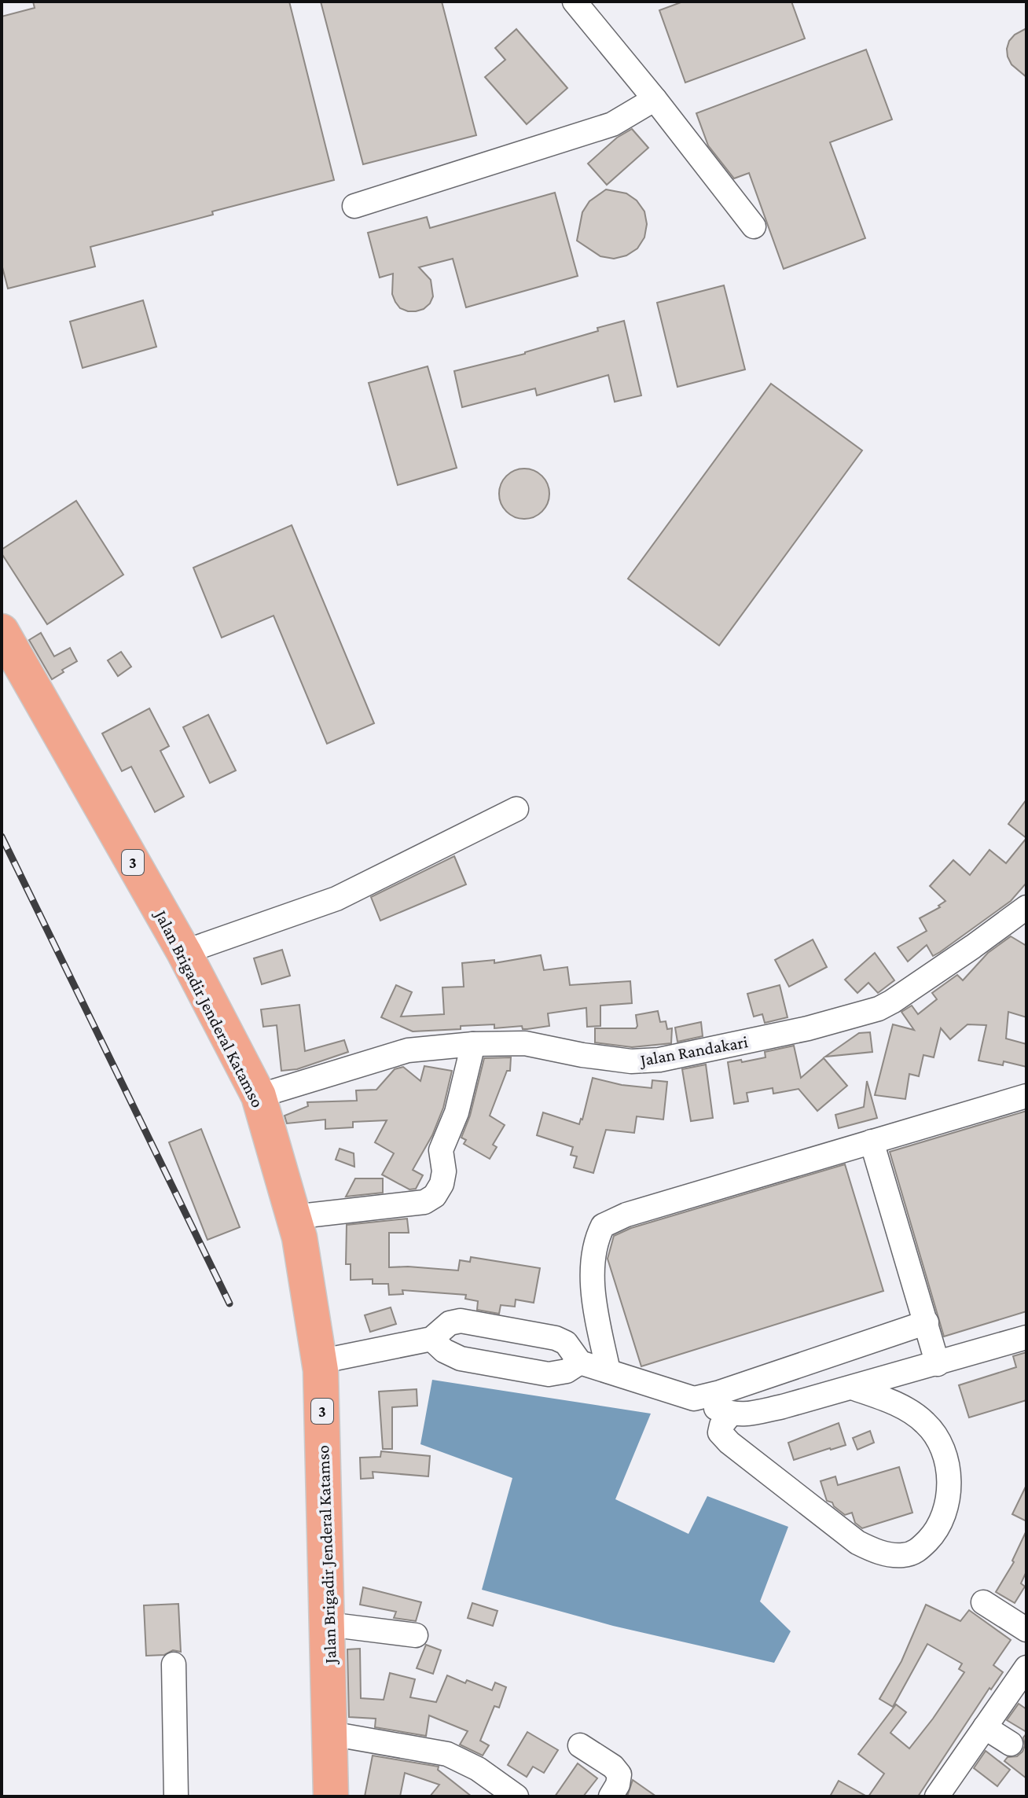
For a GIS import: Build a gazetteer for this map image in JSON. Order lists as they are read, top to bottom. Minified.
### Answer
{"streets":{"highway":["3","Jalan Brigadir Jenderal Katamso"],"street":["Jalan Randakari"]},"crossings":[["Jalan Brigadir Jenderal Katamso","Jalan Randakari"]]}
